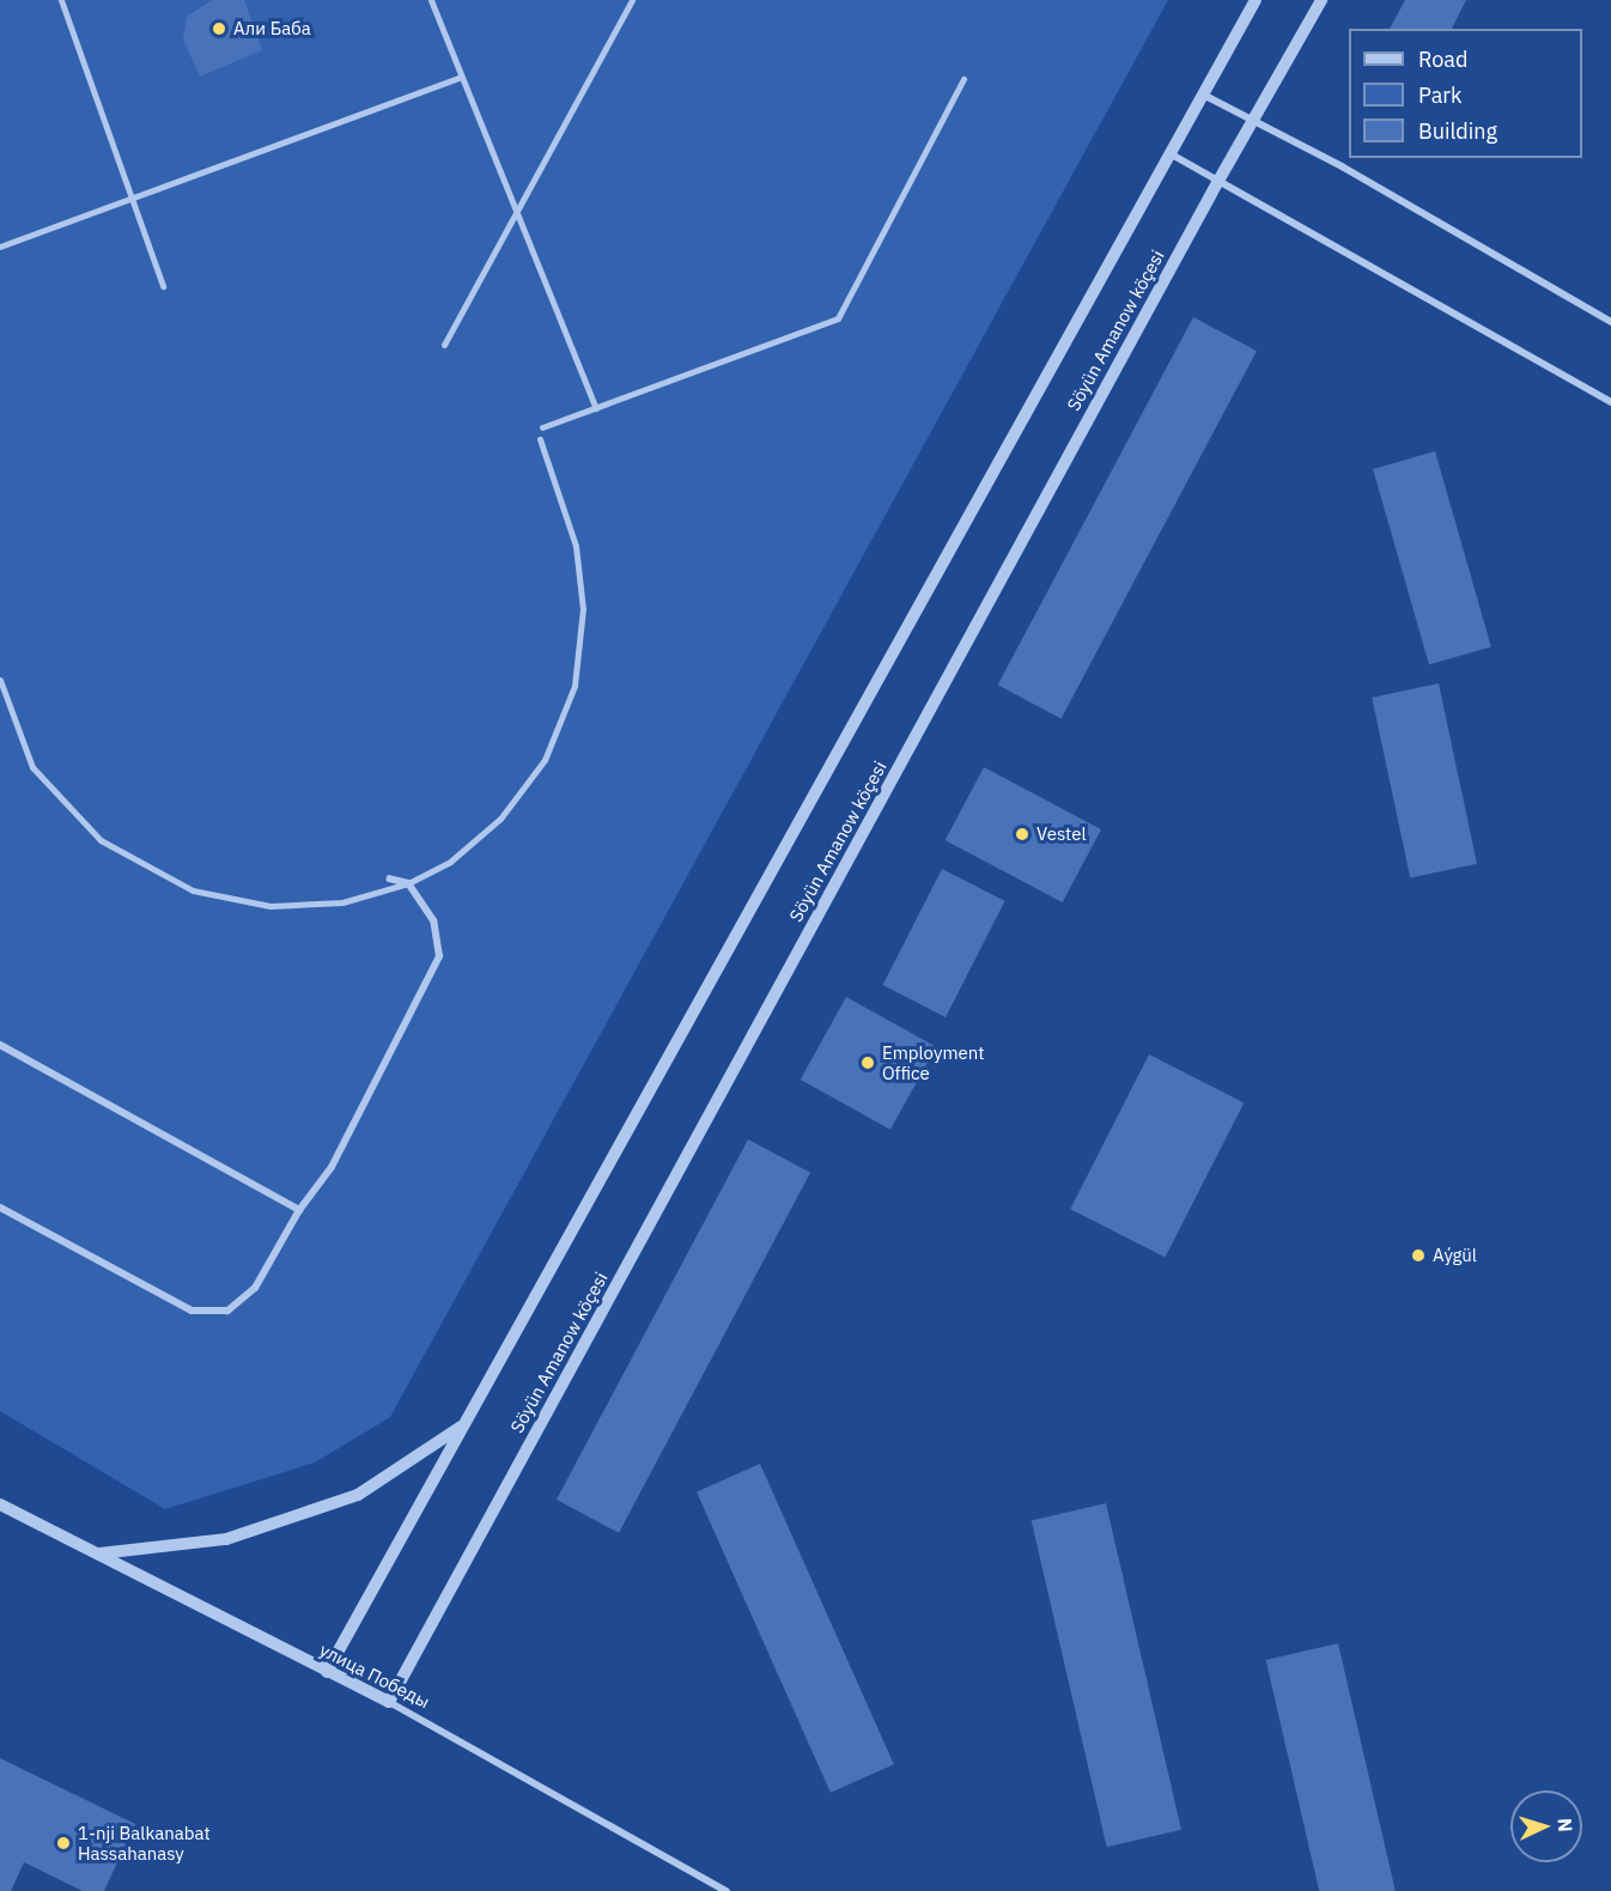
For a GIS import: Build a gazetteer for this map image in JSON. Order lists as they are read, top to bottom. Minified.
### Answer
{"streets":{"street":["Söyün Amanow köçesi","улица Победы"]},"crossings":[["Söyün Amanow köçesi","улица Победы"]],"places":["Али Баба","Vestel","Employment Office","Aýgül","1-nji Balkanabat Hassahanasy"],"legend":["Road","Park","Building"],"north":"right"}
